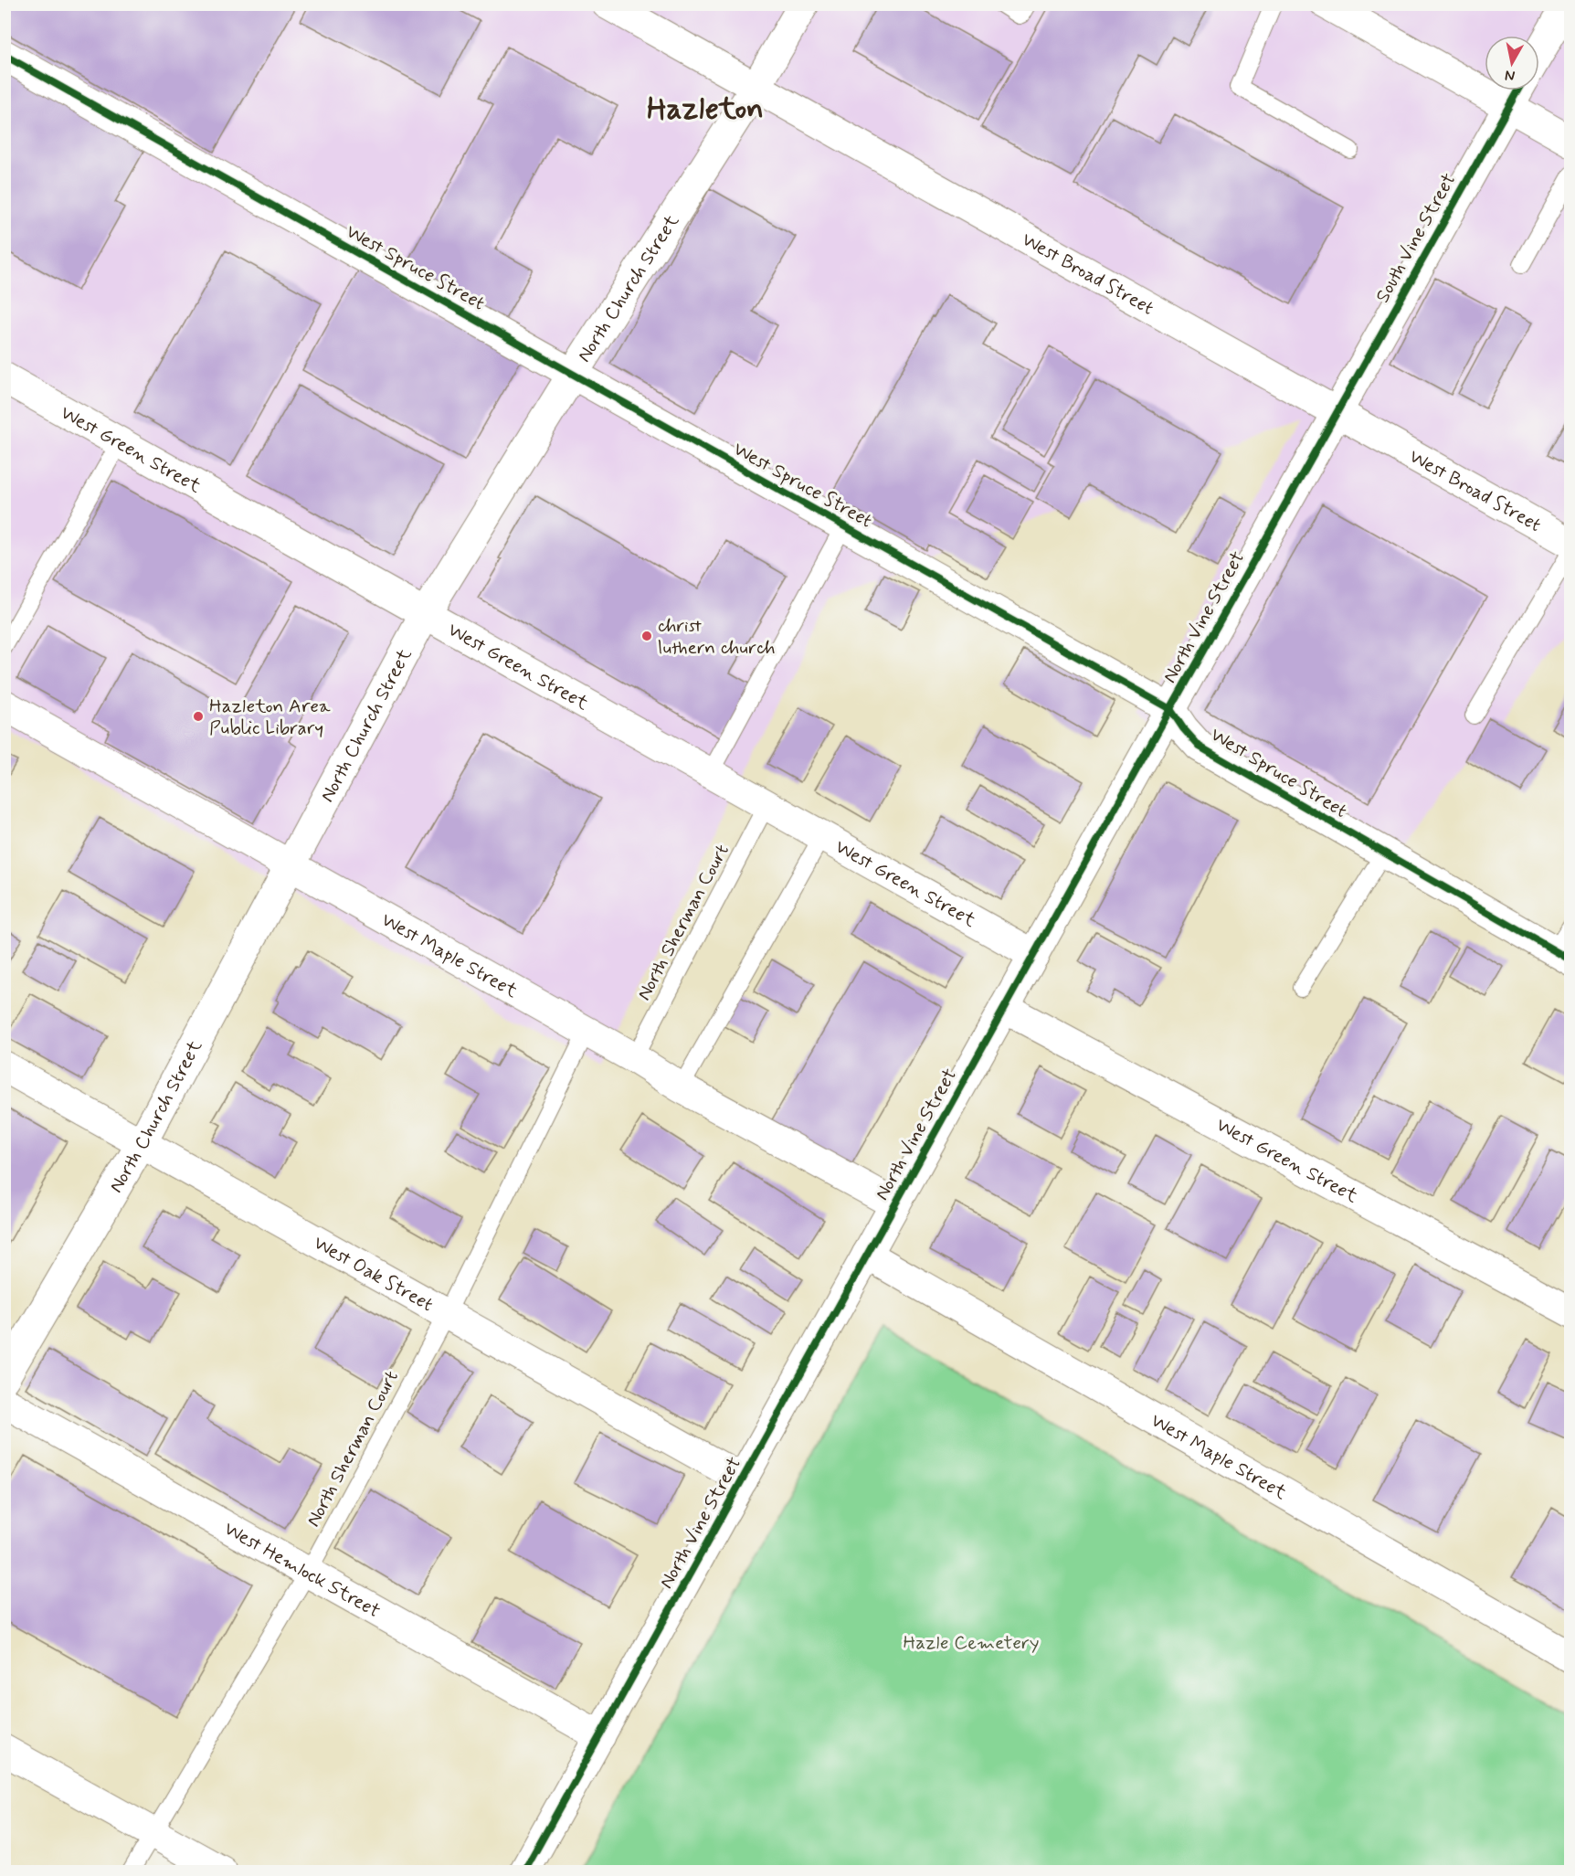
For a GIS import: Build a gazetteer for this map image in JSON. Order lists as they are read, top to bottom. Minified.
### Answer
{"streets":{"main road":["South Vine Street","West Spruce Street","West Broad Street","North Church Street","West Green Street","North Vine Street","West Maple Street","West Oak Street","West Hemlock Street"],"lane":["North Sherman Court"]},"crossings":[["South Vine Street","West Broad Street"],["South Vine Street","North Vine Street"],["West Spruce Street","North Church Street"],["West Spruce Street","North Vine Street"],["West Broad Street","North Church Street"],["West Broad Street","North Vine Street"],["North Church Street","West Green Street"],["North Church Street","West Maple Street"],["North Church Street","West Oak Street"],["West Green Street","North Vine Street"],["West Green Street","North Sherman Court"],["North Vine Street","West Maple Street"],["North Vine Street","West Oak Street"],["North Vine Street","West Hemlock Street"],["North Sherman Court","West Maple Street"],["North Sherman Court","West Oak Street"],["North Sherman Court","West Hemlock Street"]],"districts":["Hazleton"],"parks":["Hazle Cemetery"],"places":["christ luthern church","Hazleton Area Public Library"],"north":"bottom"}
